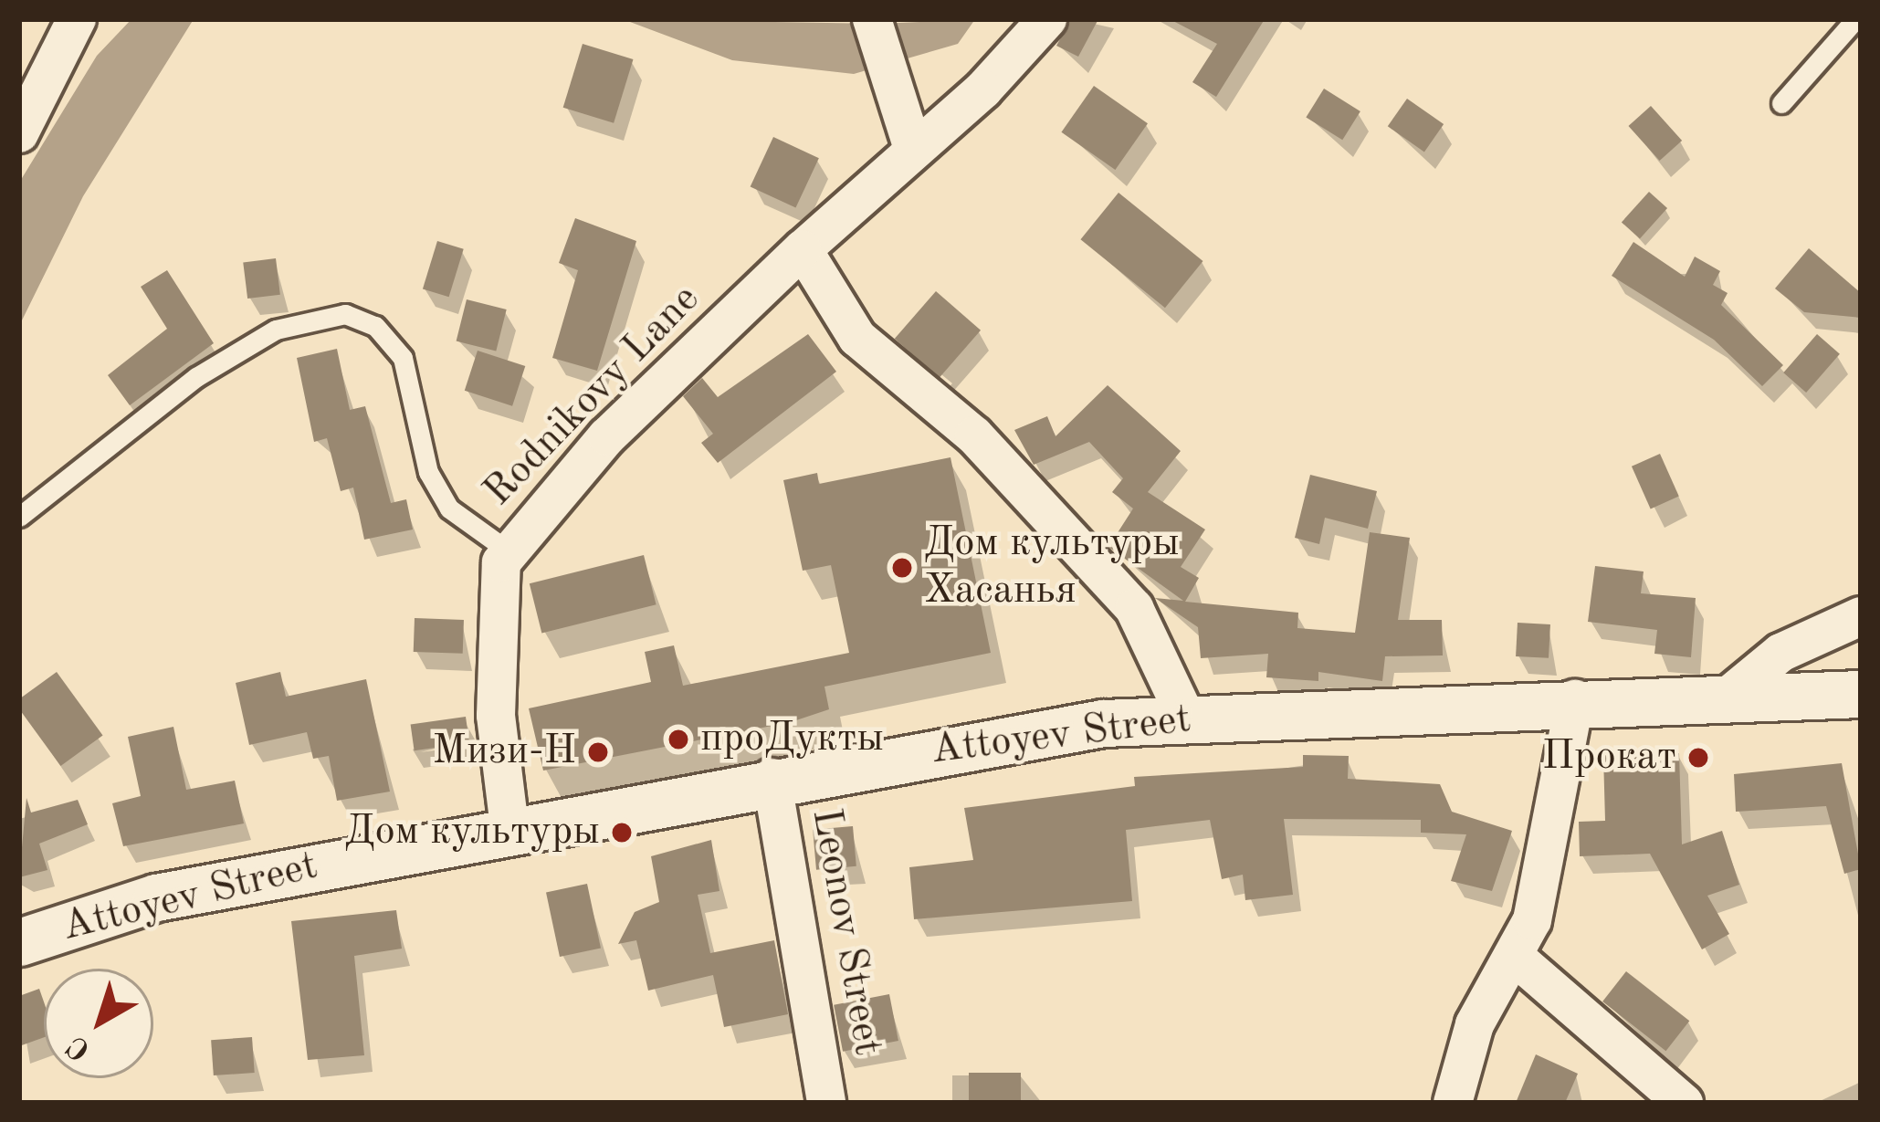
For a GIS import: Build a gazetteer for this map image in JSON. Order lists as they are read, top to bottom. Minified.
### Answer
{"streets":{"street":["Rodnikovy Lane","Attoyev Street","Leonov Street"]},"crossings":[["Rodnikovy Lane","Attoyev Street"],["Attoyev Street","Leonov Street"]],"places":["Дом культуры Хасанья","проДукты","Мизи-Н","Прокат","Дом культуры"],"north":"bottom left"}
